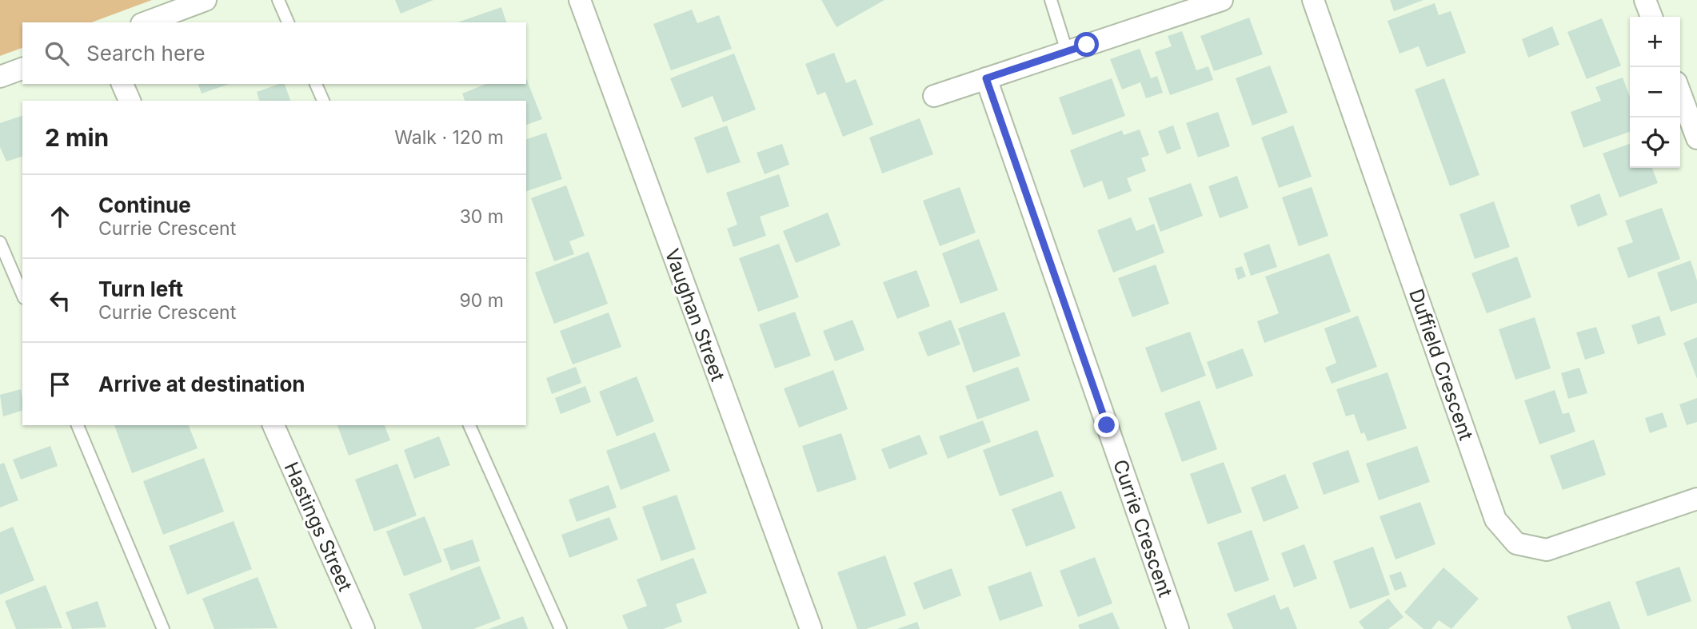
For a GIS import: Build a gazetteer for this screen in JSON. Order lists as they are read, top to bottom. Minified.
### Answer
{"streets":{"street":["Vaughan Street","Duffield Crescent","Hastings Street","Currie Crescent"]},"page":{"map_buttons":["+","−"],"search":"Search here","heading":["2 min","Walk · 120 m"],"list":[["Continue","Currie Crescent","30 m"],["Turn left","Currie Crescent","90 m"],"Arrive at destination"]}}
